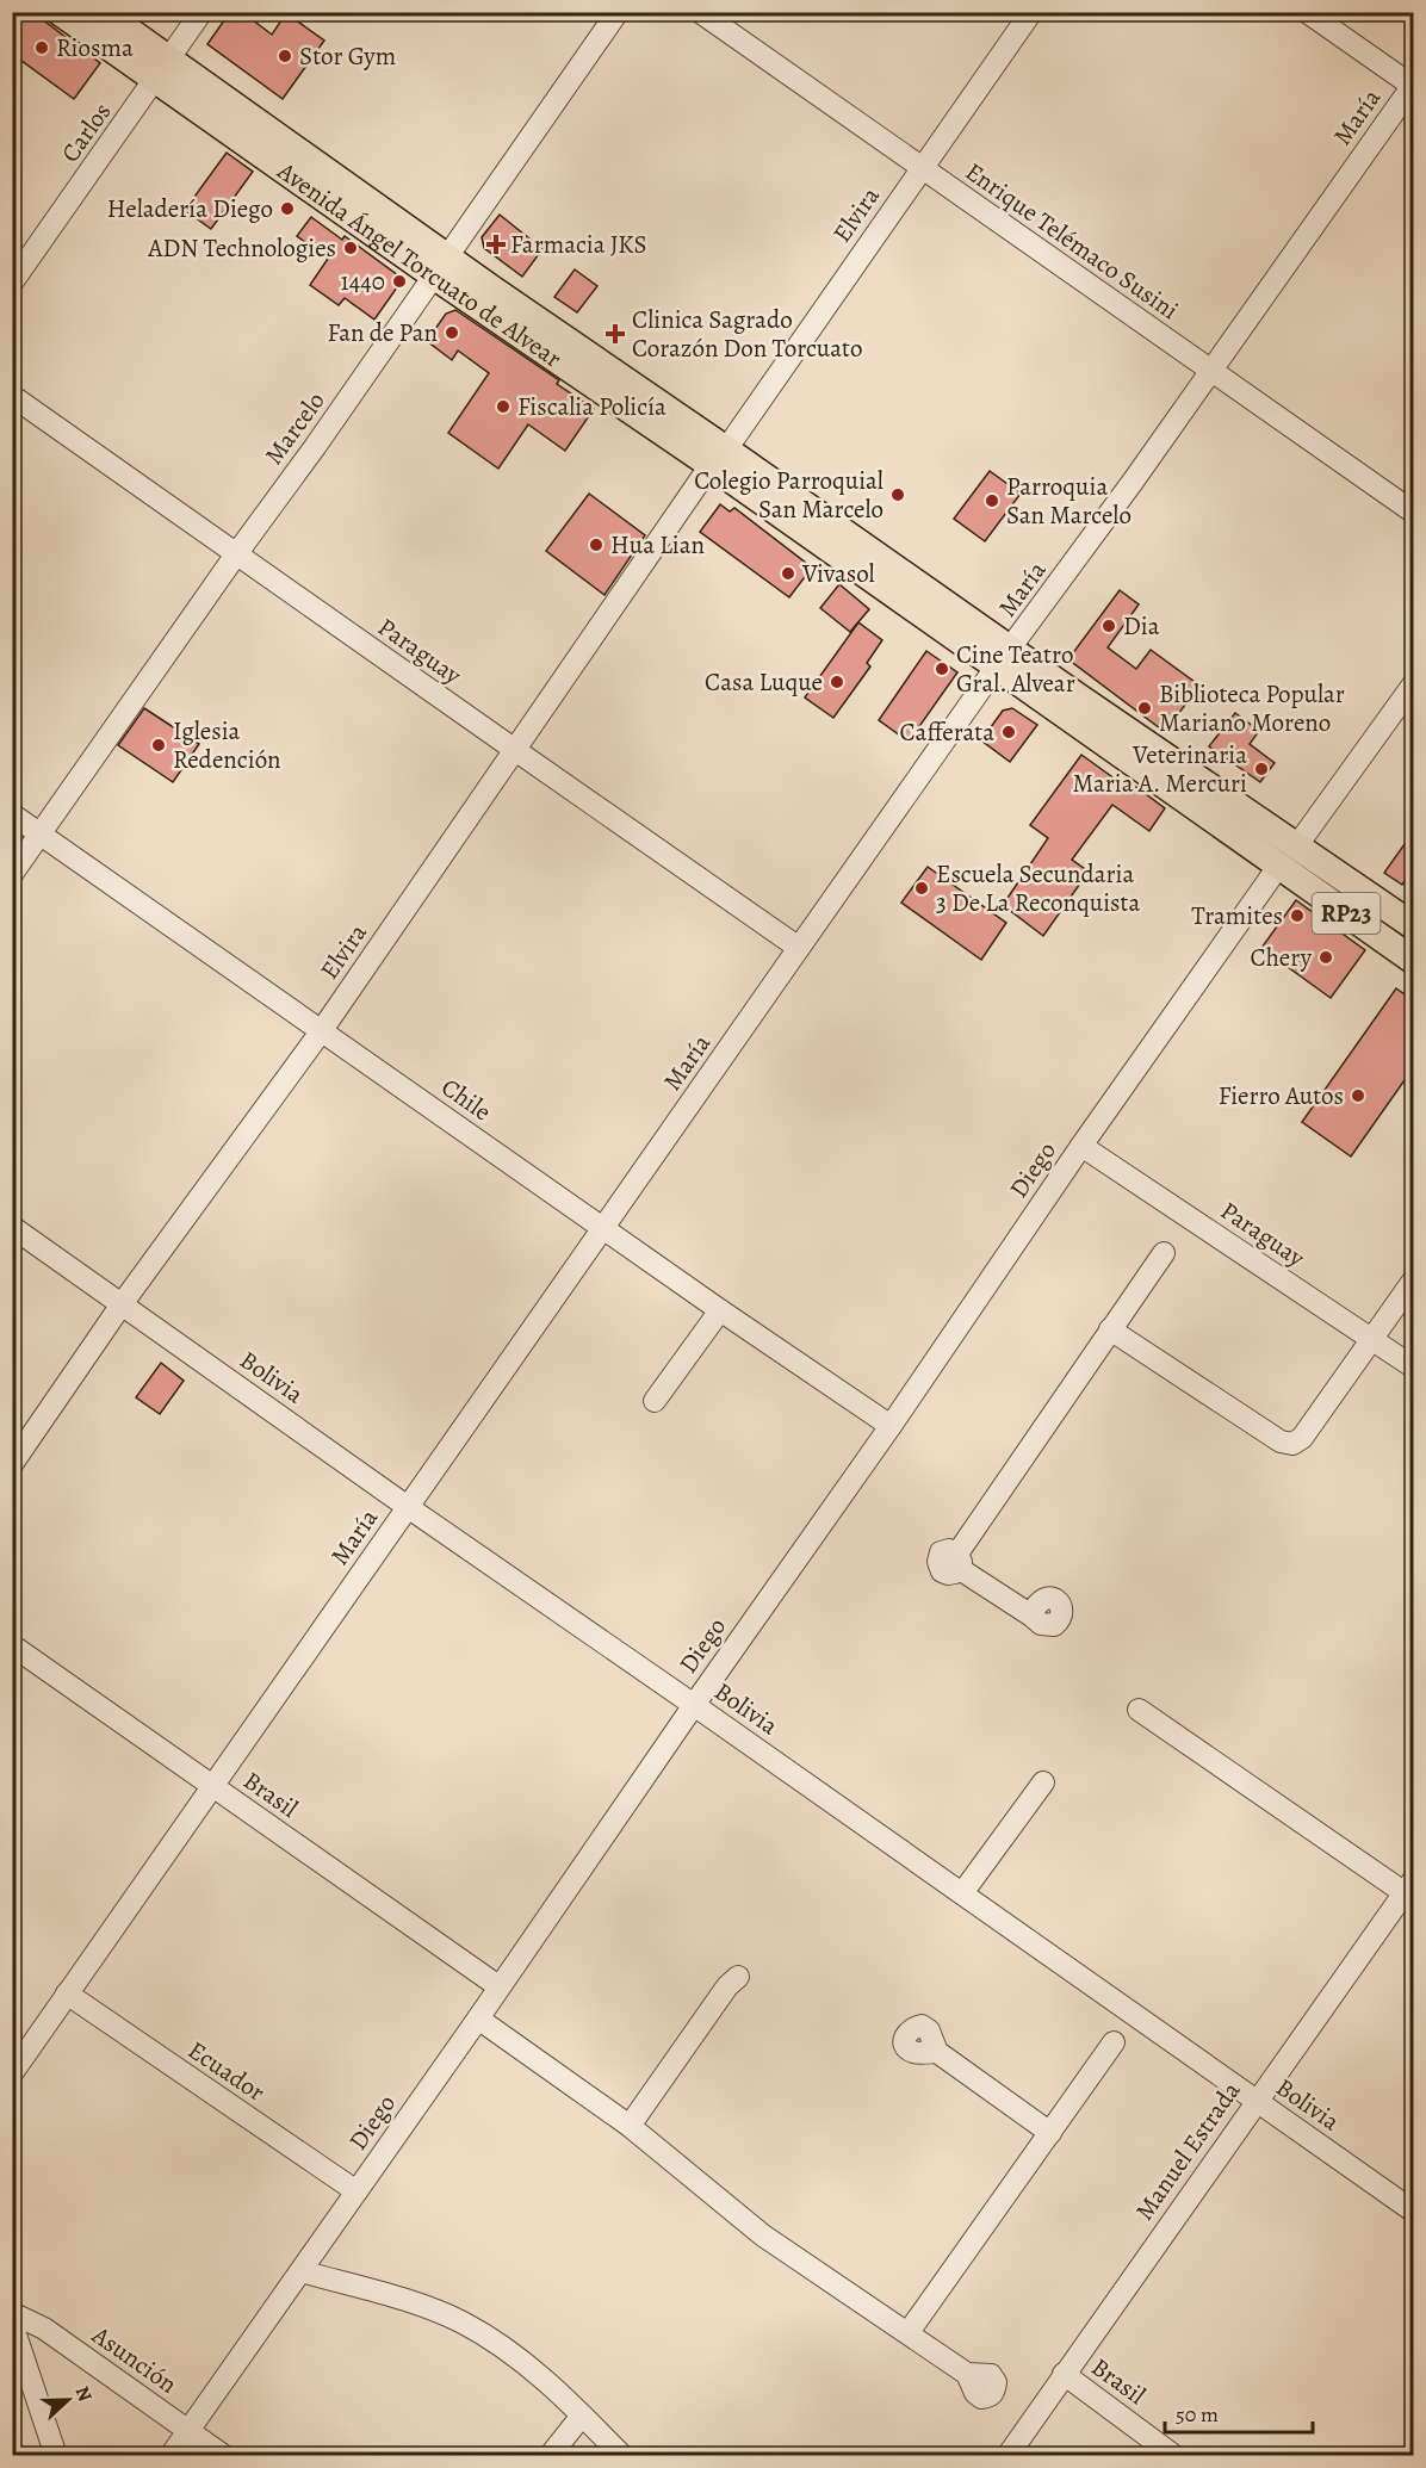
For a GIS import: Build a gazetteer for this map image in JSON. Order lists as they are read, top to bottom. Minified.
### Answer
{"streets":{"main road":["Avenida Ángel Torcuato de Alvear","RP23"],"street":["María","Carlos","Elvira","Enrique Telémaco Susini","Marcelo","Paraguay","Chile","Diego","Bolivia","Brasil","Ecuador","Manuel Estrada","Asunción"]},"crossings":[["María","Enrique Telémaco Susini"],["María","Avenida Ángel Torcuato de Alvear"],["María","Paraguay"],["María","Chile"],["María","Bolivia"],["María","Brasil"],["María","Ecuador"],["Carlos","Avenida Ángel Torcuato de Alvear"],["Elvira","Enrique Telémaco Susini"],["Elvira","Avenida Ángel Torcuato de Alvear"],["Elvira","Paraguay"],["Elvira","Chile"],["Elvira","Bolivia"],["Avenida Ángel Torcuato de Alvear","Marcelo"],["Avenida Ángel Torcuato de Alvear","Diego"],["Marcelo","Paraguay"],["Marcelo","Chile"],["Paraguay","Diego"],["Chile","Diego"],["Diego","Bolivia"],["Diego","Brasil"],["Diego","Ecuador"],["Diego","Asunción"],["Bolivia","Manuel Estrada"],["Brasil","Manuel Estrada"]],"places":{"other":["Riosma","Stor Gym","Heladería Diego","ADN Technologies","1440","Fan de Pan","Fiscalia Policía","Colegio Parroquial San Marcelo","Parroquia San Marcelo","Hua Lian","Vivasol","Dia","Cine Teatro Gral. Alvear","Casa Luque","Biblioteca Popular Mariano Moreno","Cafferata","Iglesia Redención","Veterinaria Maria A. Mercuri","Escuela Secundaria 3 De La Reconquista","Tramites","Chery","Fierro Autos"],"health":["Farmacia JKS","Clinica Sagrado Corazón Don Torcuato"]},"scale_bar":"50 m","north":"right"}
